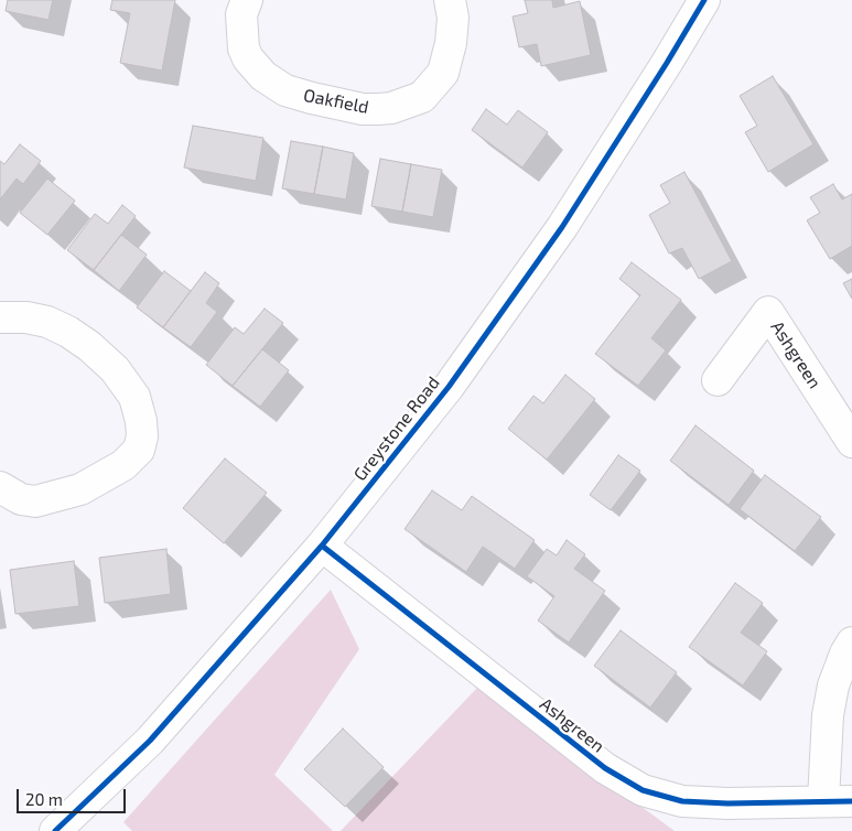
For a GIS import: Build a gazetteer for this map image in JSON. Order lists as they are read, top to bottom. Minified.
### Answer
{"streets":{"street":["Oakfield","Ashgreen","Greystone Road"]},"crossings":[["Ashgreen","Greystone Road"]],"scale_bar":"20 m"}
